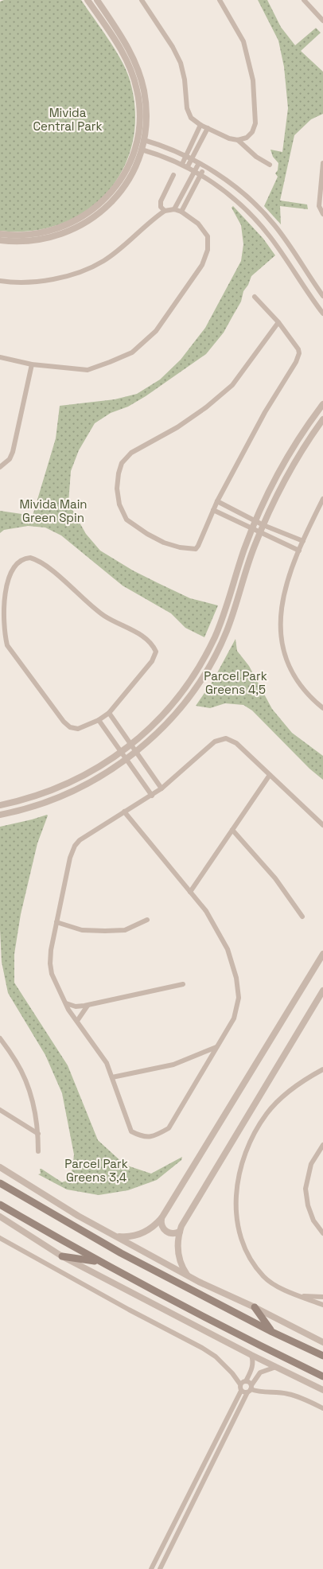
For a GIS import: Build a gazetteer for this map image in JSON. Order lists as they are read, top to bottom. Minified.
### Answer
{"parks":["Mivida Central Park","Mivida Main Green Spin","Parcel Park Greens 4,5","Parcel Park Greens 3,4"]}
